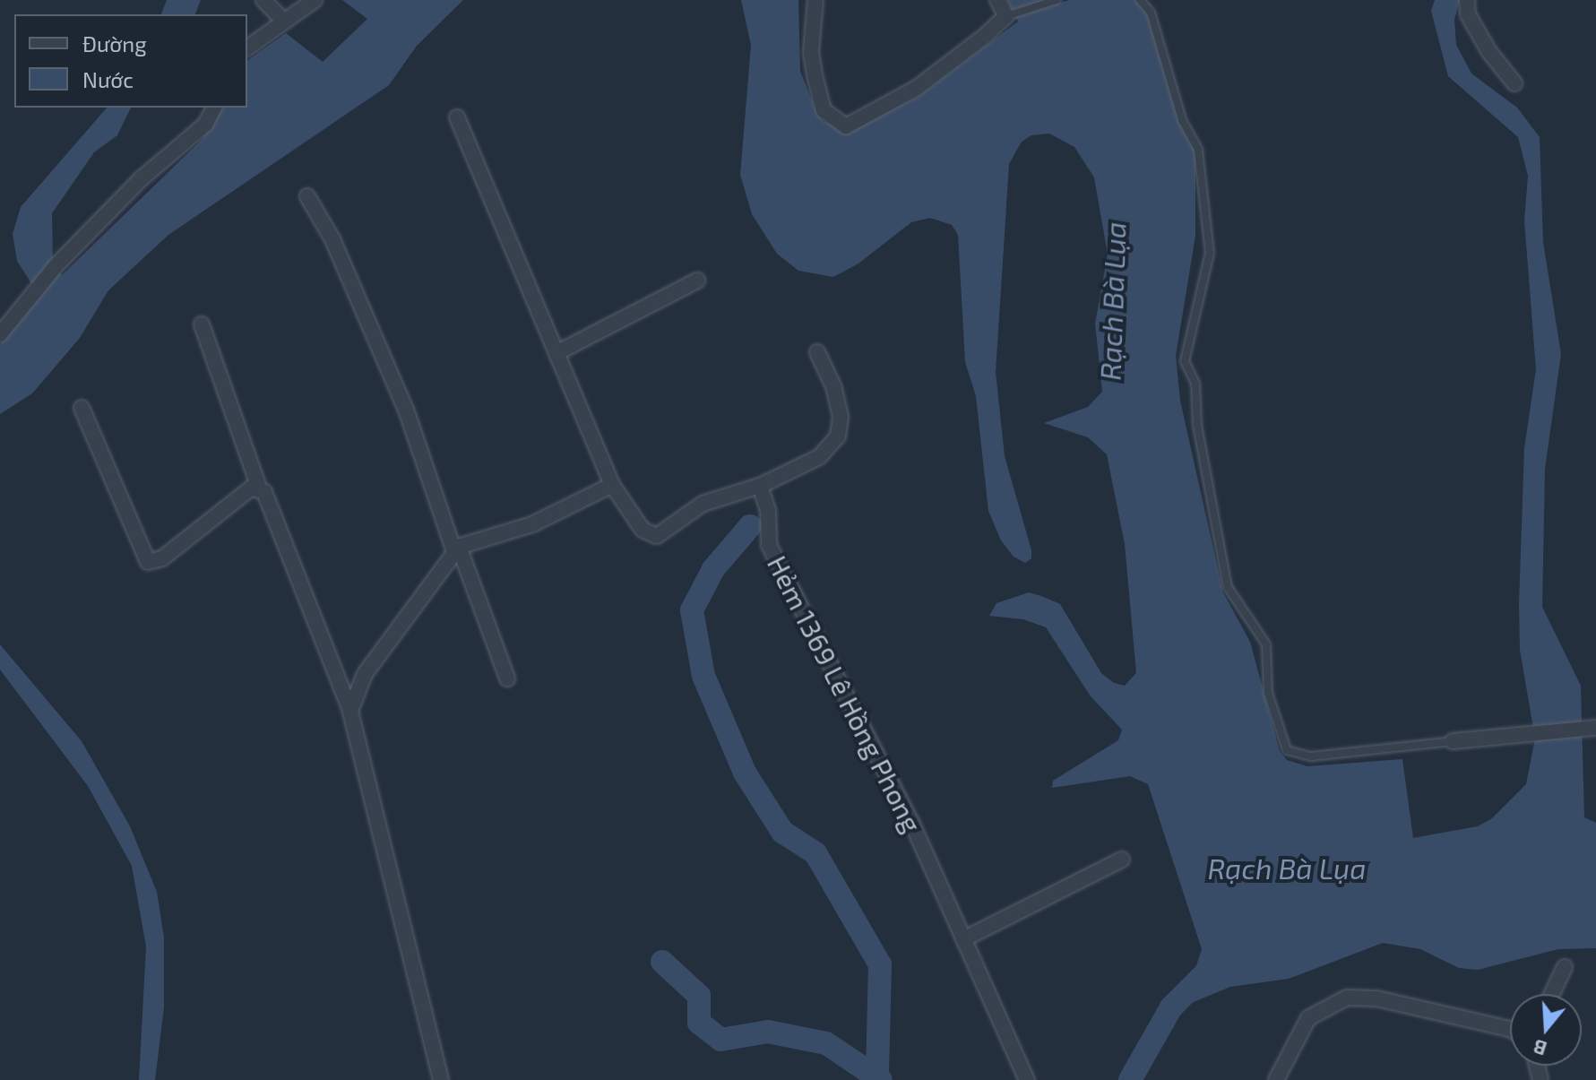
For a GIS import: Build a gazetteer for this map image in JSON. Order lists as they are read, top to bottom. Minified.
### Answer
{"streets":{"street":["Hẻm 1369 Lê Hồng Phong"]},"water":["Rạch Bà Lụa"],"legend":["Đường","Nước"],"north":"bottom"}
